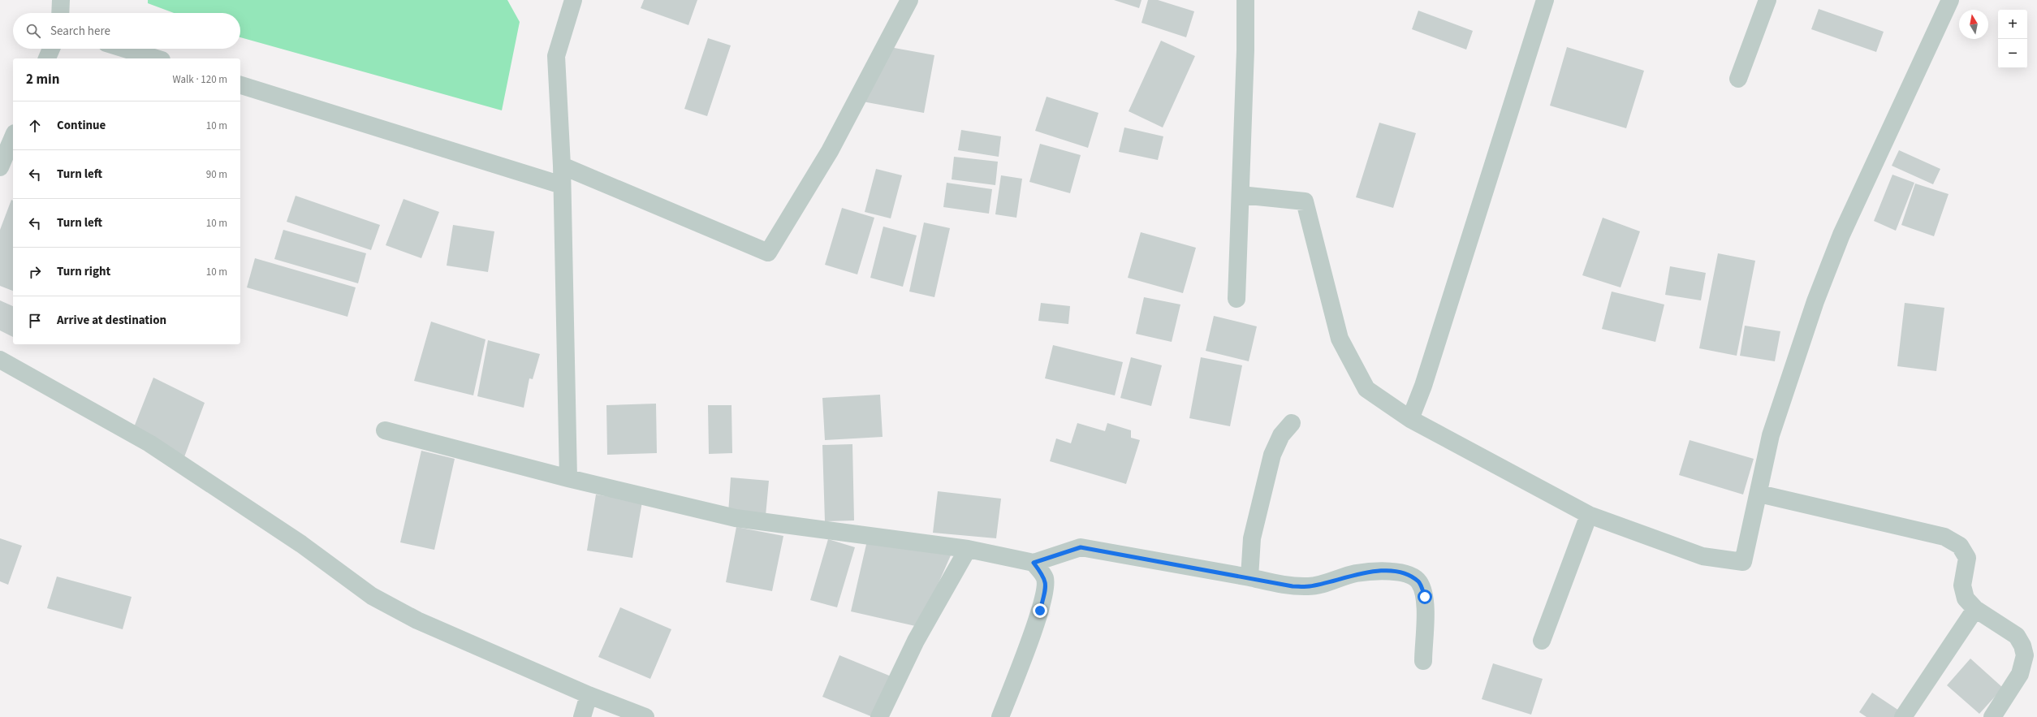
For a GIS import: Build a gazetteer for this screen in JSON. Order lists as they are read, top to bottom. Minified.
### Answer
{"north":"top","page":{"map_buttons":["+","−"],"search":"Search here","heading":["2 min","Walk · 120 m"],"list":[["Continue","10 m"],["Turn left","90 m"],["Turn left","10 m"],["Turn right","10 m"],"Arrive at destination"]}}
